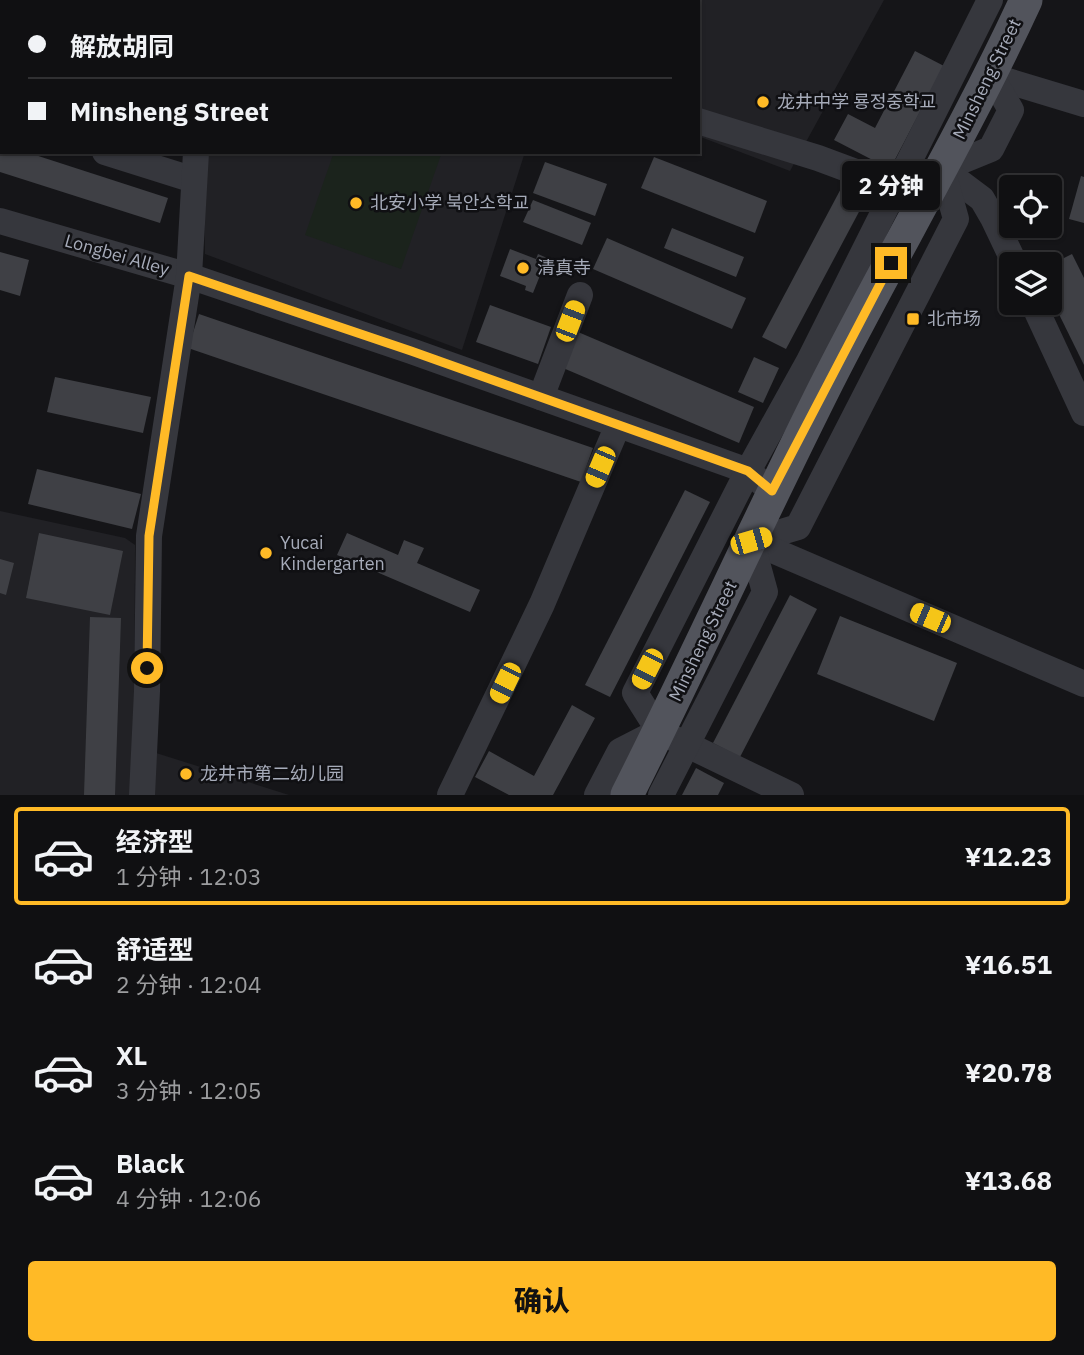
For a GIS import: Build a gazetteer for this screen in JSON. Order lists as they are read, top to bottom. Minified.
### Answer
{"streets":{"main road":["Minsheng Street"],"street":["Longbei Alley"]},"crossings":[["Minsheng Street","Longbei Alley"]],"places":{"other":["龙井中学 룡정중학교","北安小学 북안소학교","清真寺","Yucai Kindergarten","龙井市第二幼儿园"],"transit":["北市场"]},"page":{"banner":["解放胡同","Minsheng Street"],"bubble":"2 分钟","list":[{"name":"经济型","note":"1 分钟 · 12:03","value":"¥12.23"},{"name":"舒适型","note":"2 分钟 · 12:04","value":"¥16.51"},{"name":"XL","note":"3 分钟 · 12:05","value":"¥20.78"},{"name":"Black","note":"4 分钟 · 12:06","value":"¥13.68"}],"buttons":"确认"}}
